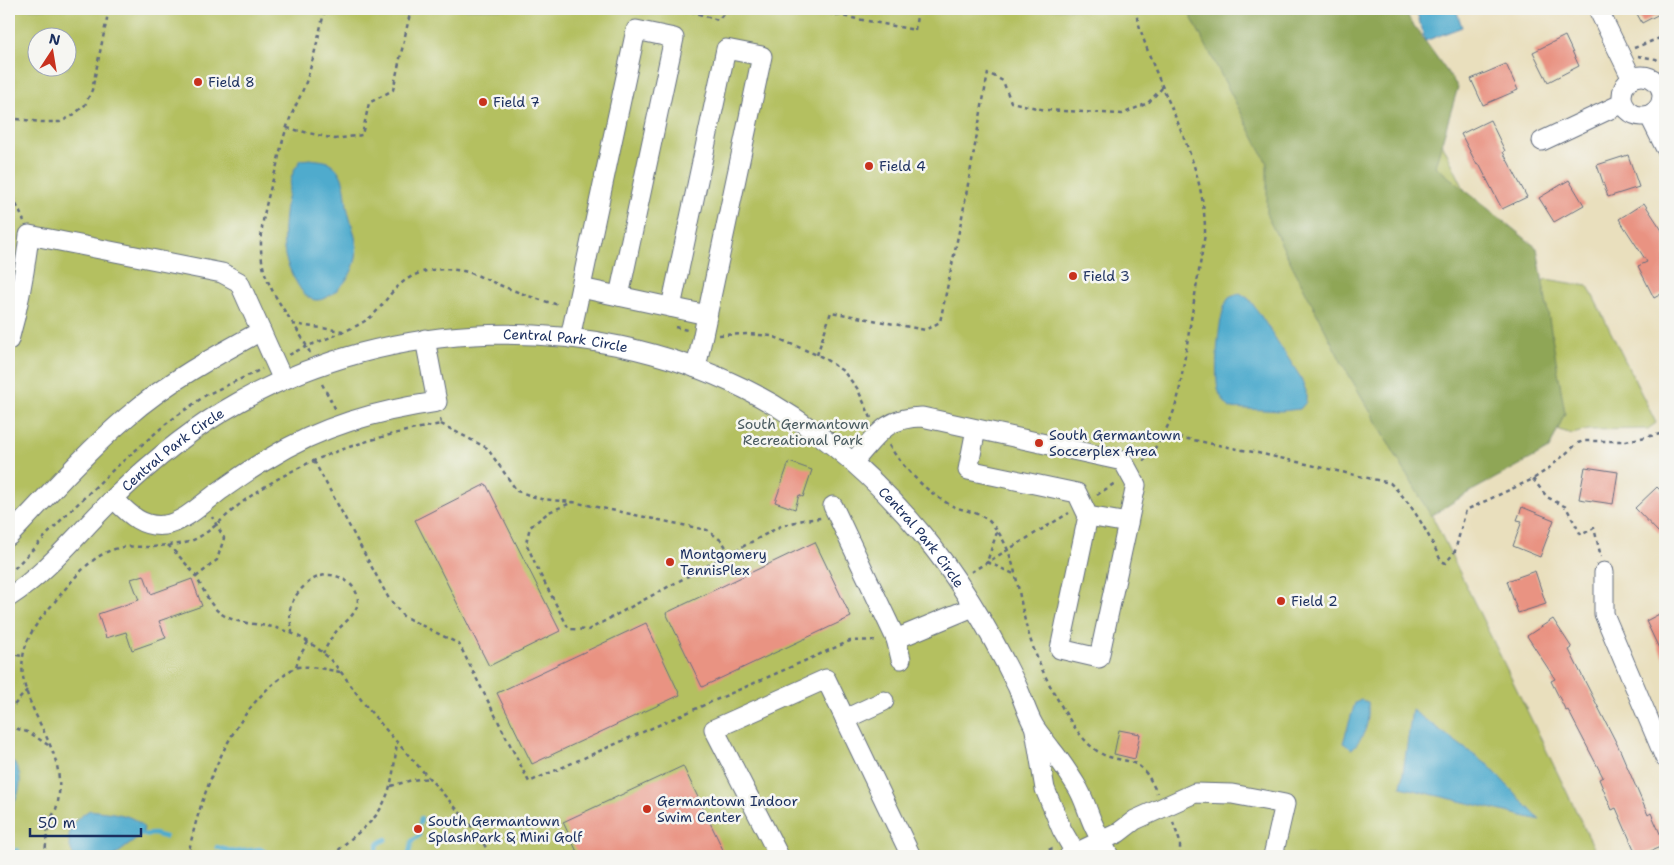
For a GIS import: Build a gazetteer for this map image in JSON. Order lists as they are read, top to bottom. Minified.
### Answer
{"streets":{"street":["Central Park Circle"]},"parks":["South Germantown Recreational Park"],"places":["Field 8","Field 7","Field 4","Field 3","South Germantown Soccerplex Area","Montgomery TennisPlex","Field 2","Germantown Indoor Swim Center","South Germantown SplashPark & Mini Golf"],"scale_bar":"50 m","north":"top"}
